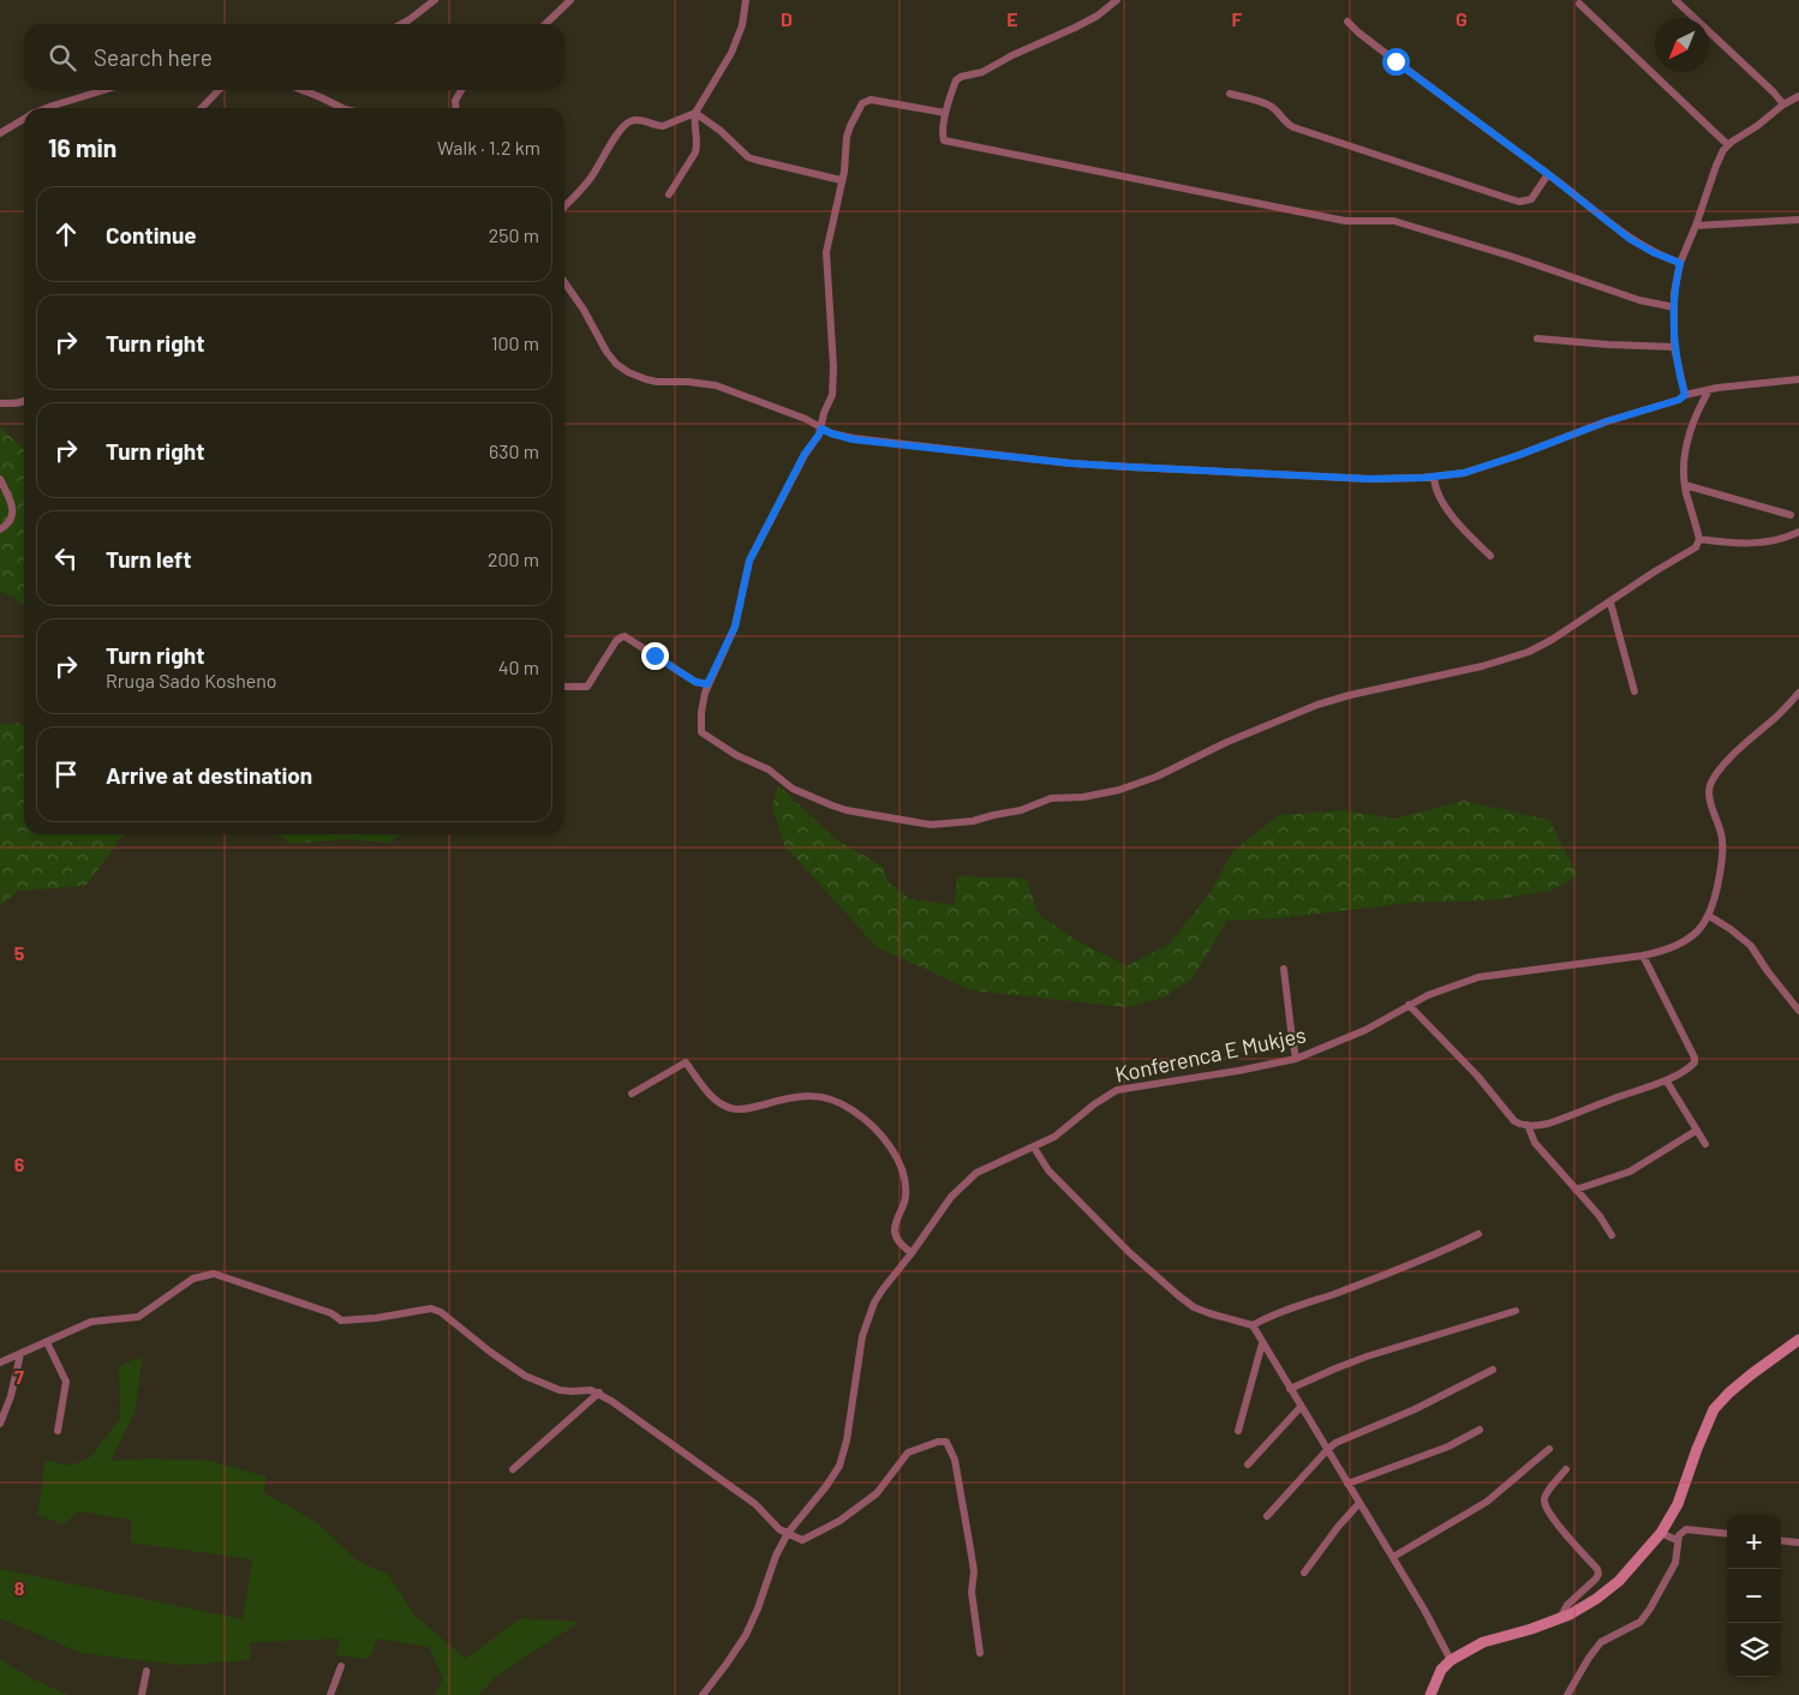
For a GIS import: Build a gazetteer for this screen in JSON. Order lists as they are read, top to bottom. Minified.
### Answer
{"streets":{"street":["Konferenca E Mukjes"]},"north":"bottom left","page":{"search":"Search here","heading":["16 min","Walk · 1.2 km"],"list":[["Continue","250 m"],["Turn right","100 m"],["Turn right","630 m"],["Turn left","200 m"],["Turn right","Rruga Sado Kosheno","40 m"],"Arrive at destination"],"map_buttons":["+","−"]},"grid":{"columns":["D","E","F","G"],"rows":["5","6","7","8"]}}
